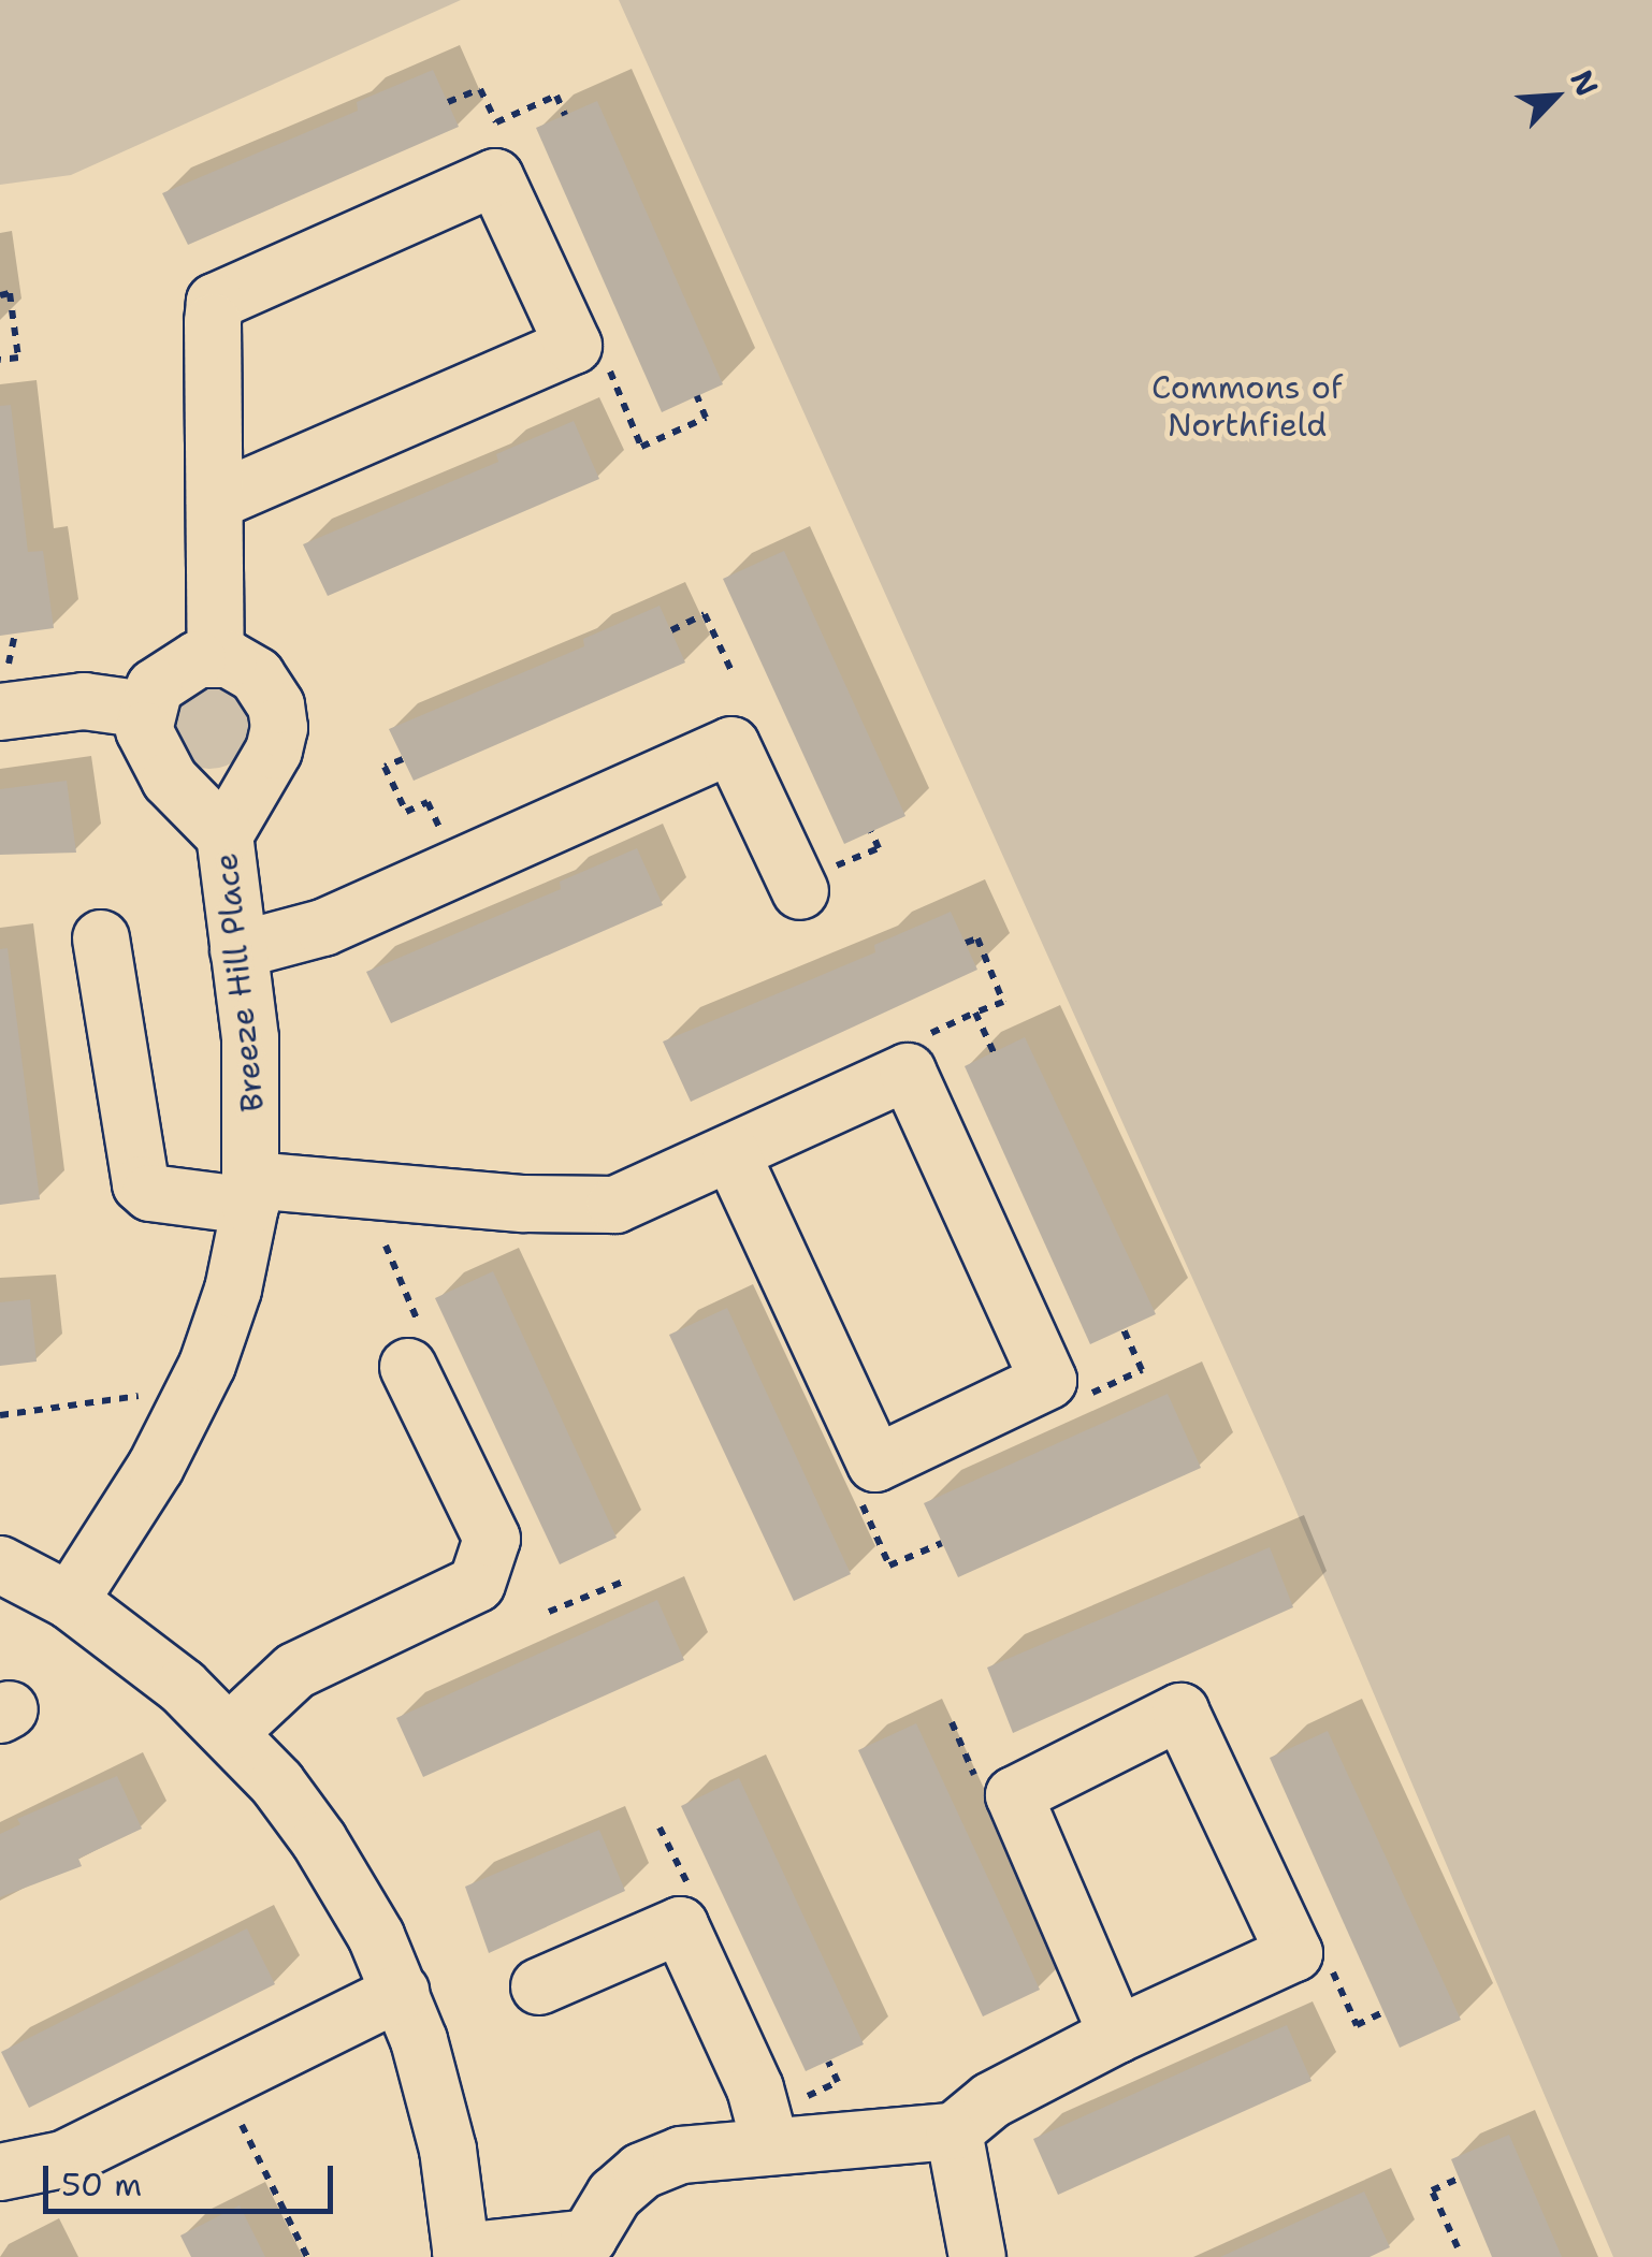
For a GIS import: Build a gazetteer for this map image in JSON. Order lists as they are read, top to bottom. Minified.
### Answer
{"streets":{"street":["Breeze Hill Place"]},"parks":["Commons of Northfield"],"scale_bar":"50 m","north":"top right"}
